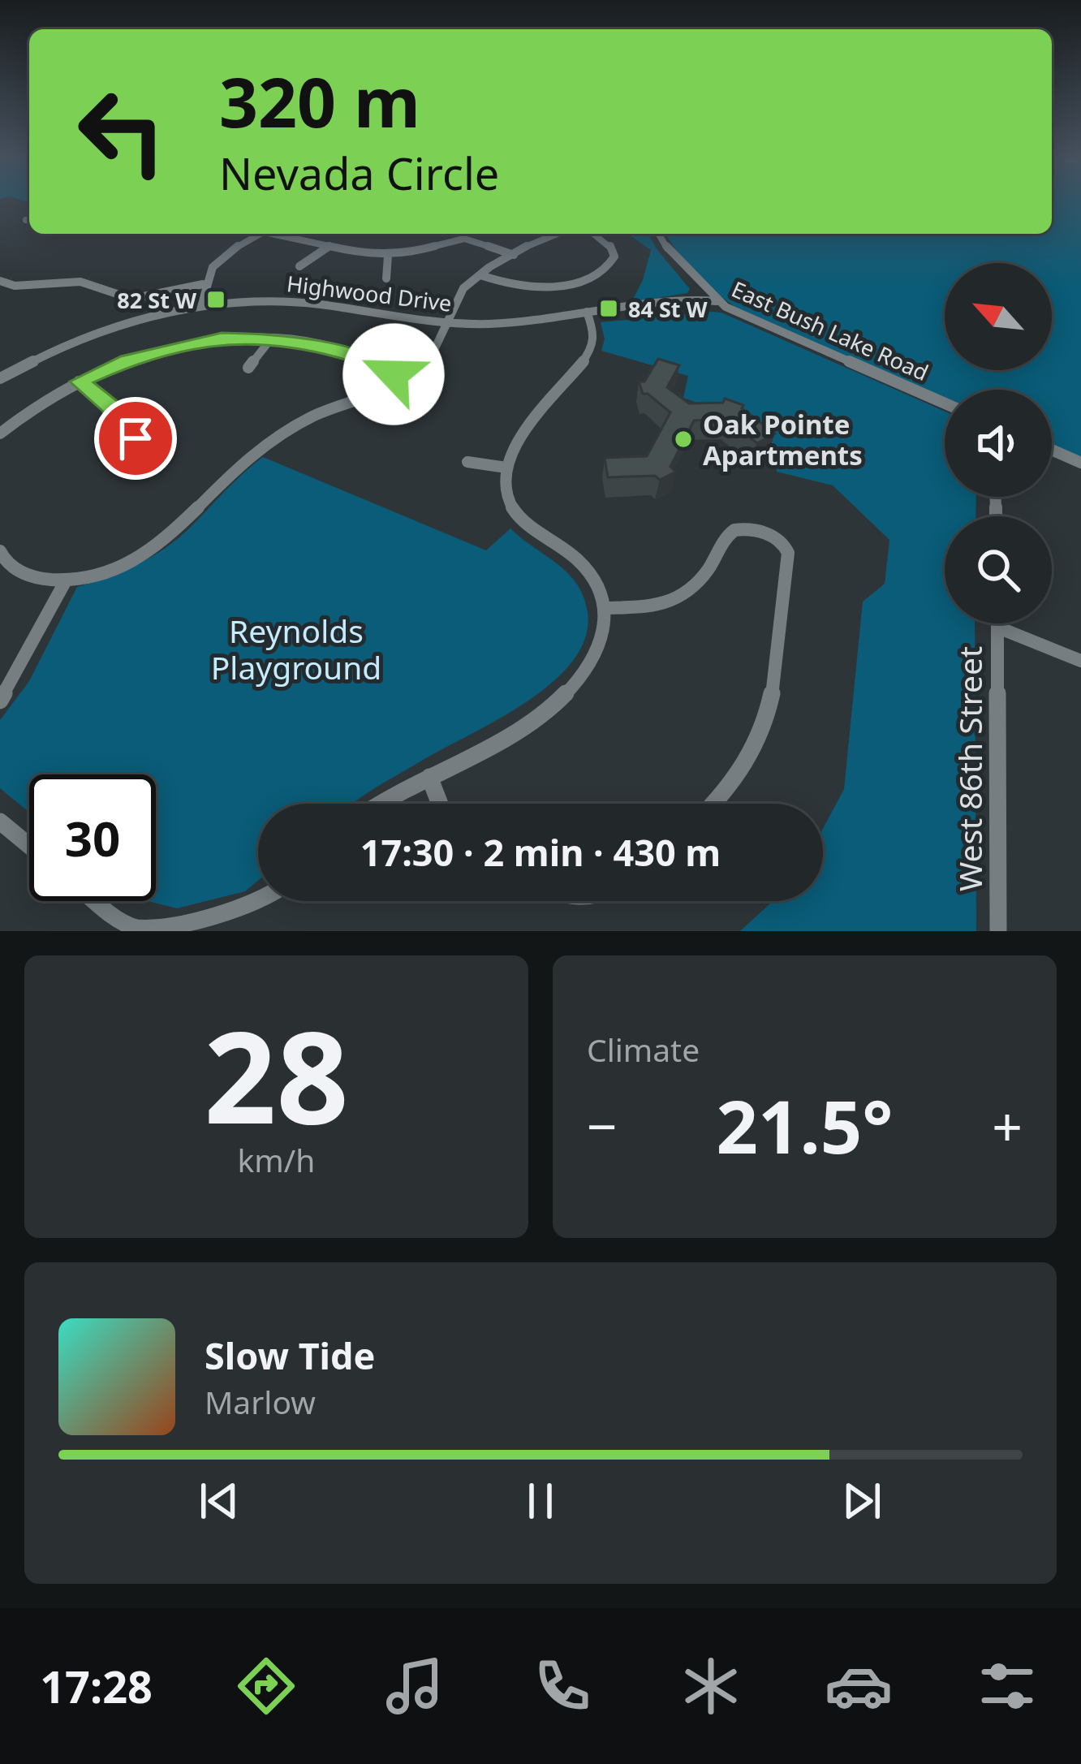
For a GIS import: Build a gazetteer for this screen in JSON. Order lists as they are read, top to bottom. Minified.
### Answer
{"streets":{"street":["Highwood Drive","East Bush Lake Road","West 86th Street"]},"crossings":[["Highwood Drive","East Bush Lake Road"]],"parks":["Reynolds Playground"],"places":{"transit":["82 St W","84 St W"],"other":["Oak Pointe Apartments"]},"north":"top left","page":{"turn":["320 m","Nevada Circle"],"limit":"30","trip":"17:30 · 2 min · 430 m","tile":[["28","km/h"],"Climate"],"heat":["−","21.5°","+"],"song":["Slow Tide","Marlow"],"tabs":"17:28"}}
